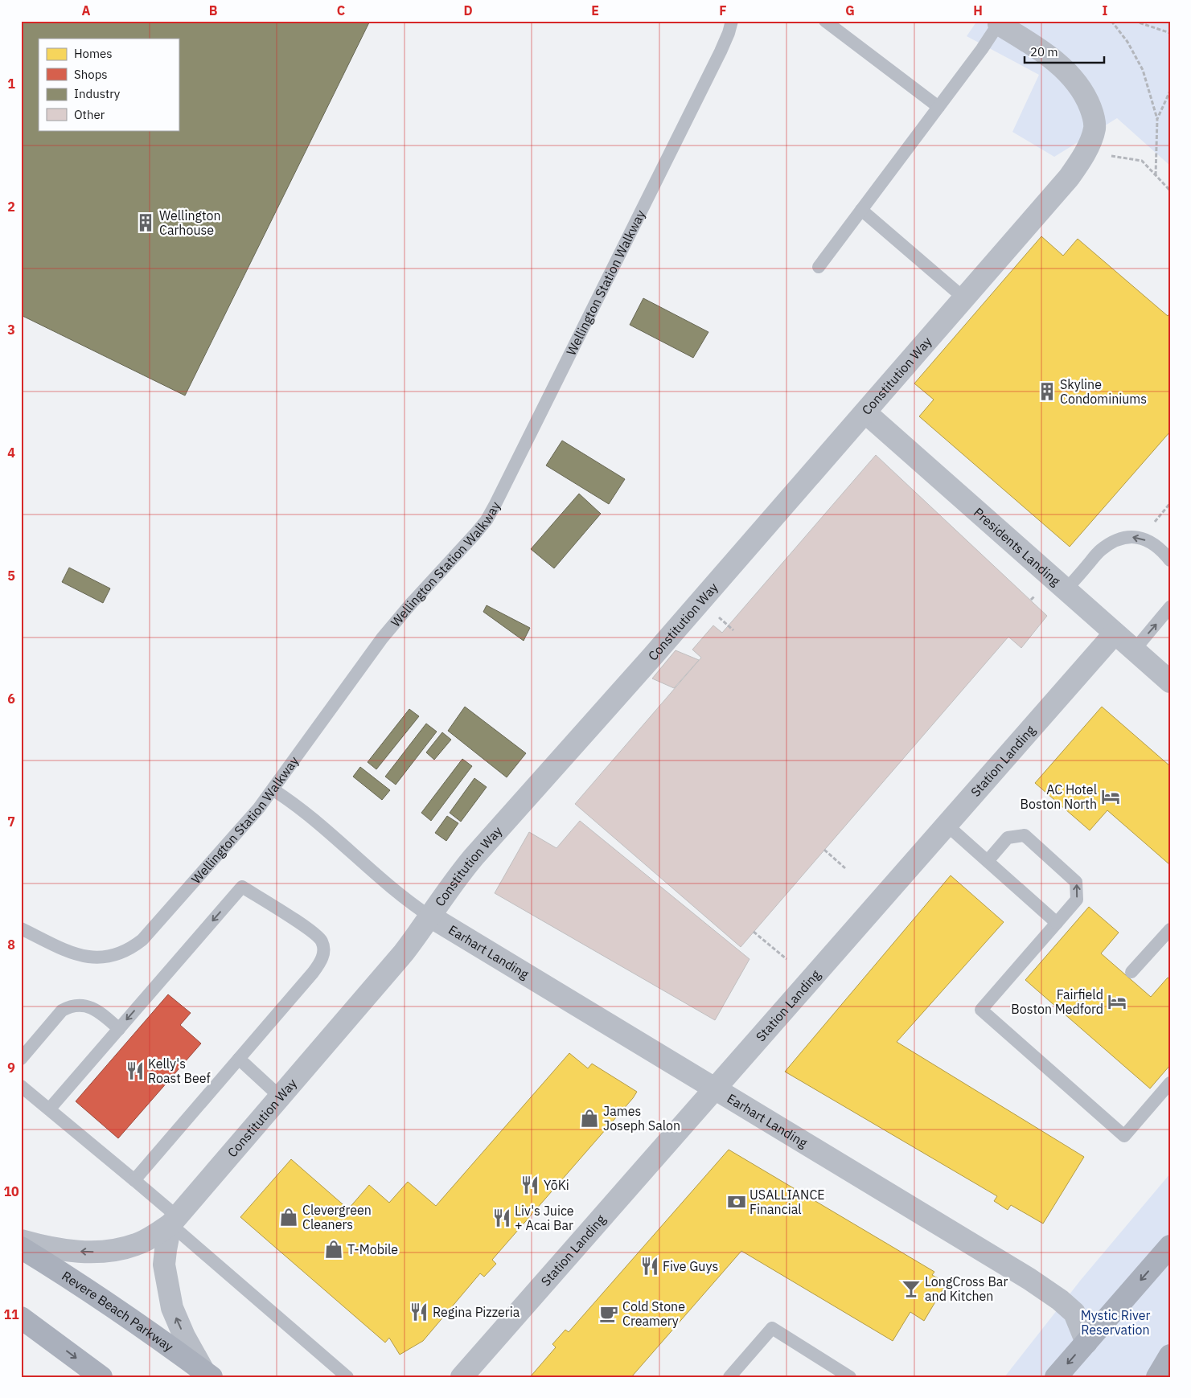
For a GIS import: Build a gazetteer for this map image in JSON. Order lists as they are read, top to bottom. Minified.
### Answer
{"streets":{"highway":["Revere Beach Parkway"],"street":["Constitution Way","Presidents Landing","Station Landing","Earhart Landing"],"lane":["Wellington Station Walkway"]},"crossings":[["Constitution Way","Presidents Landing"],["Constitution Way","Earhart Landing"],["Presidents Landing","Station Landing"],["Station Landing","Earhart Landing"]],"parks":["Mystic River Reservation"],"places":{"building":["Wellington Carhouse","Skyline Condominiums"],"hotel":["AC Hotel Boston North","Fairfield Boston Medford"],"restaurant":["Kelly's Roast Beef","YōKi","Liv's Juice + Acai Bar","Five Guys","Regina Pizzeria"],"shop":["James Joseph Salon","Clevergreen Cleaners","T-Mobile"],"bank":["USALLIANCE Financial"],"bar":["LongCross Bar and Kitchen"],"cafe":["Cold Stone Creamery"]},"legend":["Homes","Shops","Industry","Other"],"scale_bar":"20 m","grid":{"columns":["A","B","C","D","E","F","G","H","I"],"rows":["1","2","3","4","5","6","7","8","9","10","11"]}}
